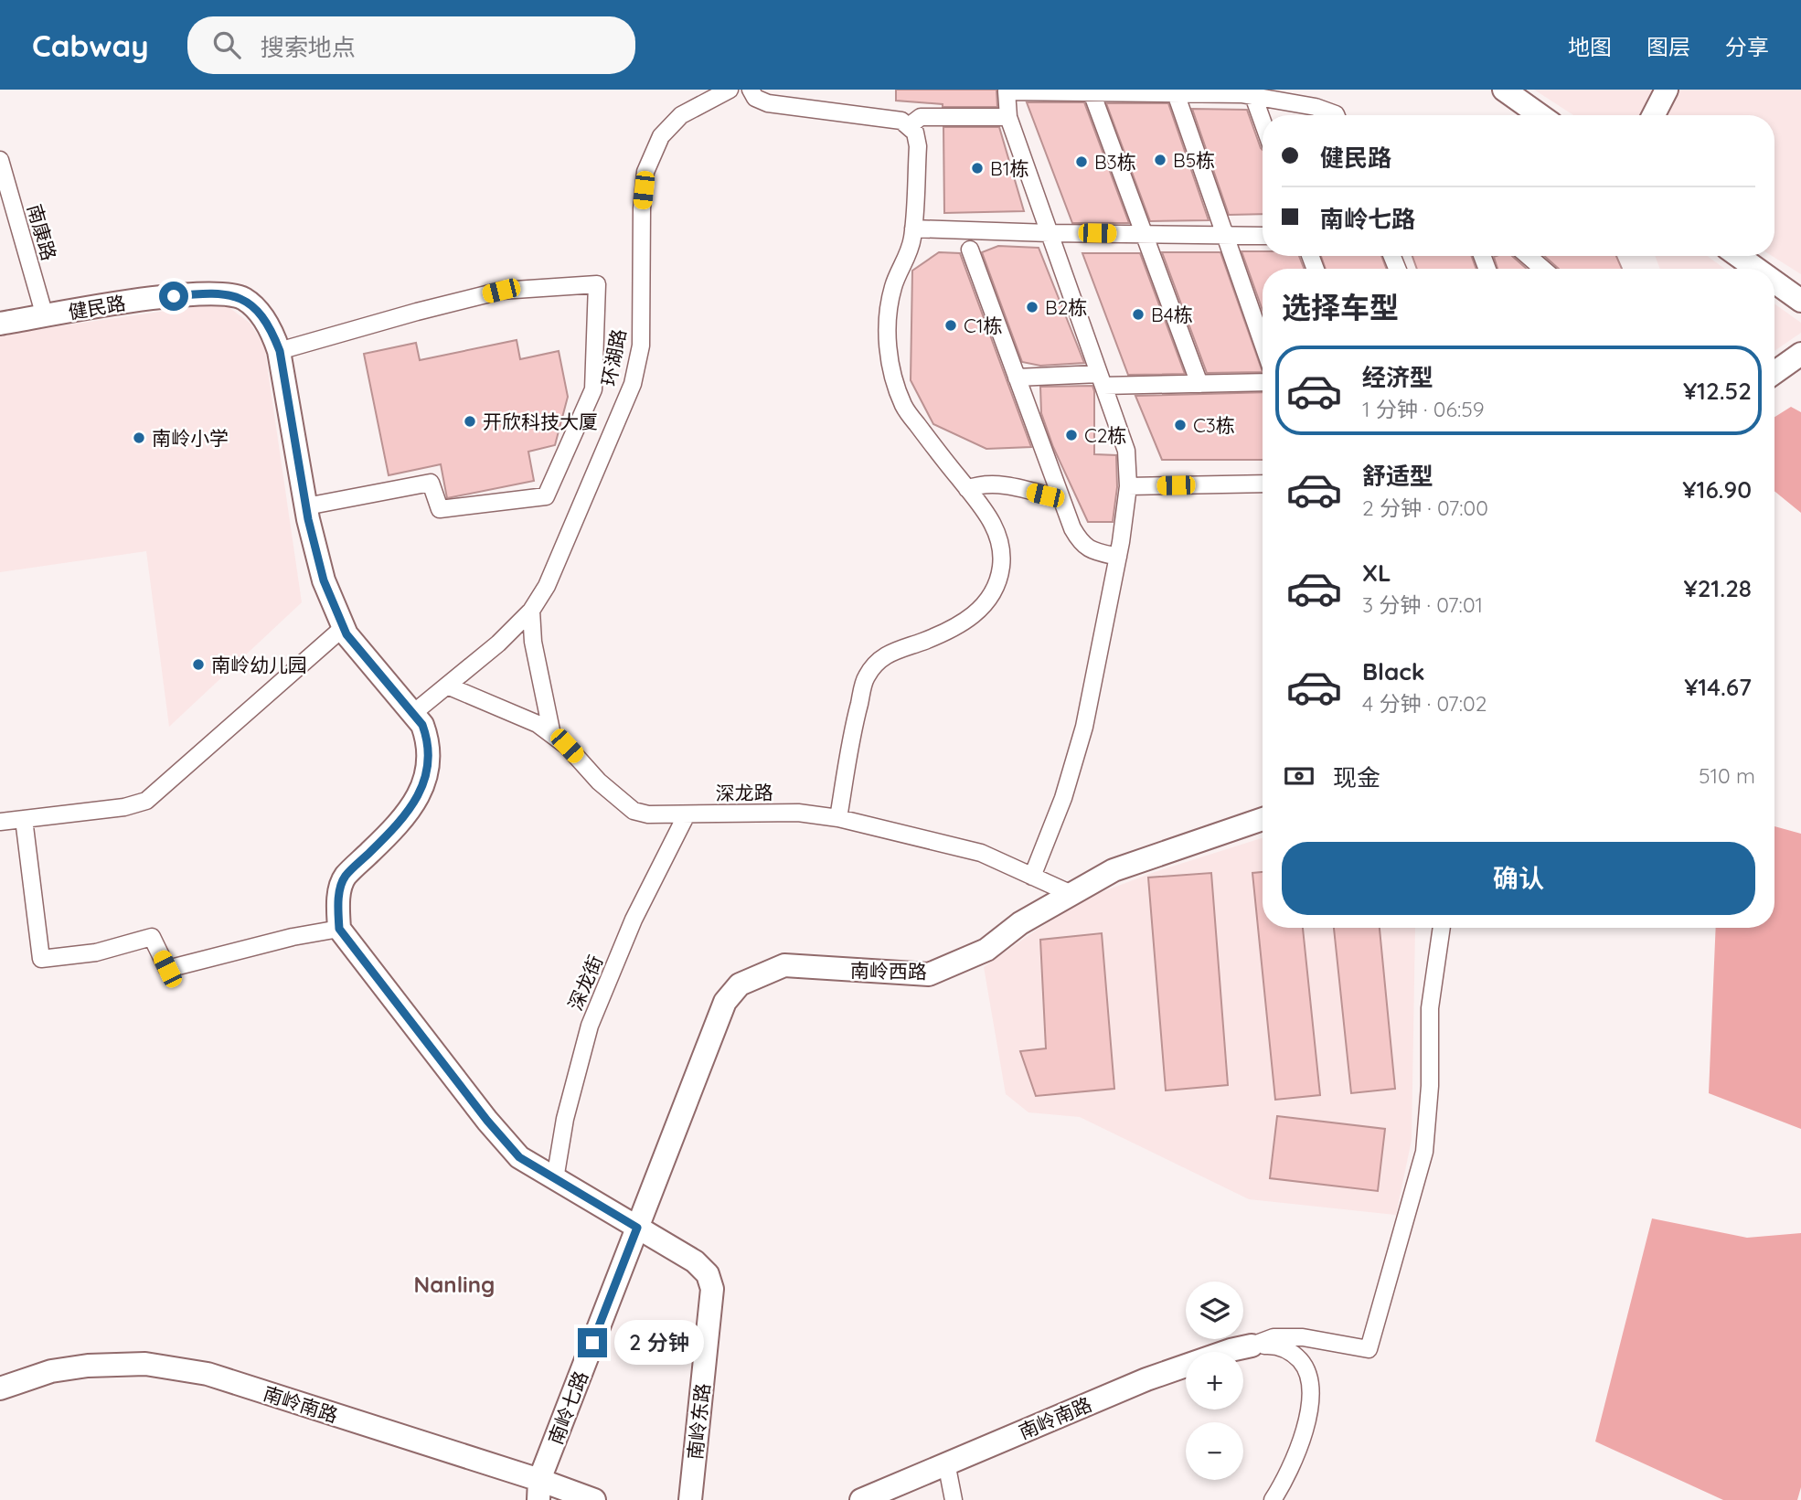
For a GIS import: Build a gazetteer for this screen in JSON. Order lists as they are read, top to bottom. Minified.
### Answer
{"streets":{"street":["南康路","健民路","环湖路","深龙路","南岭西路","深龙街","南岭南路","南岭七路","南岭东路"]},"crossings":[["南康路","健民路"],["健民路","环湖路"],["环湖路","深龙路"],["深龙路","南岭西路"],["深龙路","深龙街"],["南岭西路","南岭七路"],["南岭西路","南岭东路"],["南岭南路","南岭七路"],["南岭七路","南岭东路"]],"districts":["Nanling"],"places":["B5栋","B3栋","B1栋","B2栋","B4栋","C1栋","开欣科技大厦","C3栋","C2栋","南岭小学","南岭幼儿园"],"page":{"header":"Cabway","search":"搜索地点","nav":["地图","图层","分享"],"banner":["健民路","南岭七路"],"heading":"选择车型","list":[{"name":"经济型","note":"1 分钟 · 06:59","value":"¥12.52"},{"name":"舒适型","note":"2 分钟 · 07:00","value":"¥16.90"},{"name":"XL","note":"3 分钟 · 07:01","value":"¥21.28"},{"name":"Black","note":"4 分钟 · 07:02","value":"¥14.67"}],"pay":["现金","510 m"],"buttons":"确认","map_buttons":["+","−"],"bubble":"2 分钟"}}
